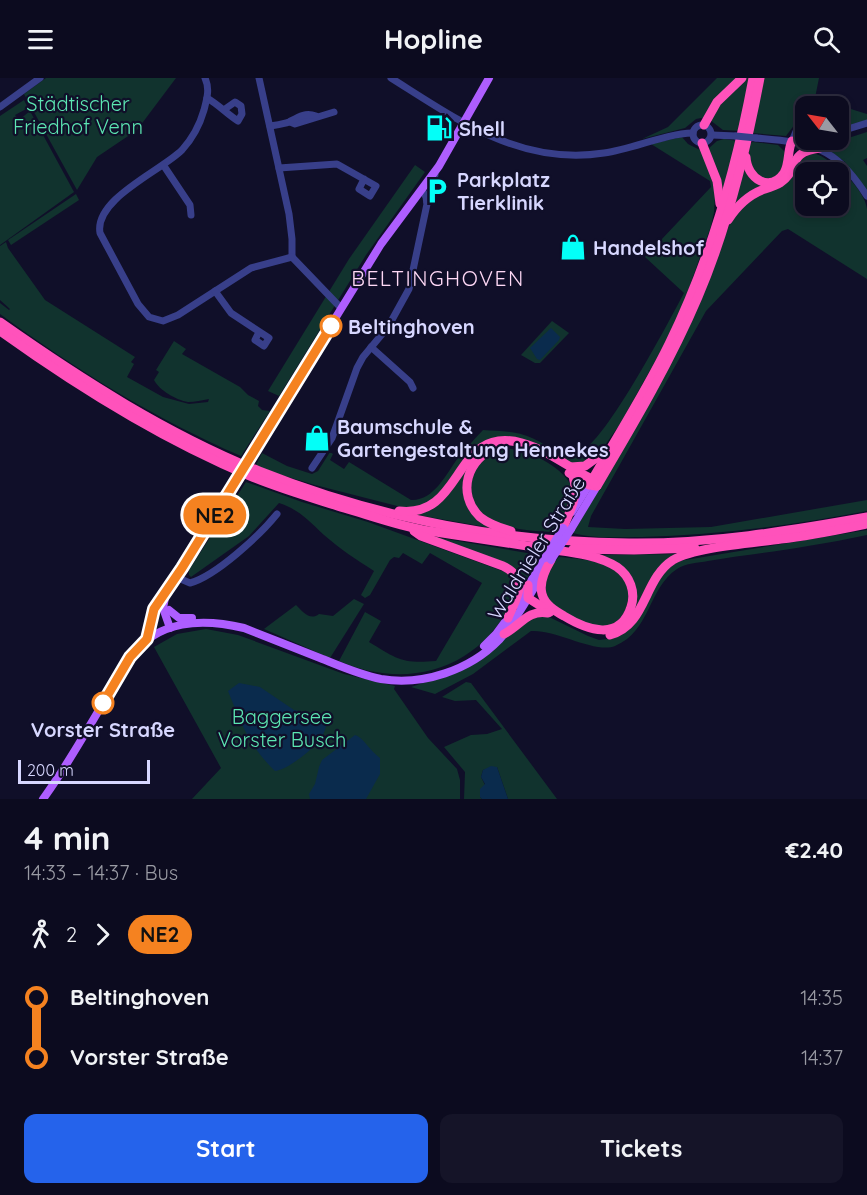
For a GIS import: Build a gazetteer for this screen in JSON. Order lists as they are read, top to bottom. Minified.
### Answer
{"streets":{"highway":["Waldnieler Straße"]},"districts":["BELTINGHOVEN"],"parks":["Städtischer Friedhof Venn","Baggersee Vorster Busch"],"places":{"fuel station":["Shell"],"parking":["Parkplatz Tierklinik"],"shop":["Handelshof","Baumschule & Gartengestaltung Hennekes"],"other":["Beltinghoven","Vorster Straße"]},"lines":["bus line NE2"],"scale_bar":"200 m","north":"top left","page":{"header":"Hopline","on_map":"NE2","scale":"200 m","heading":["4 min","14:33 – 14:37 · Bus","€2.40"],"legs":["2","NE2"],"list":[{"name":"Beltinghoven","value":"14:35"},{"name":"Vorster Straße","value":"14:37"}],"buttons":["Start","Tickets"]}}
